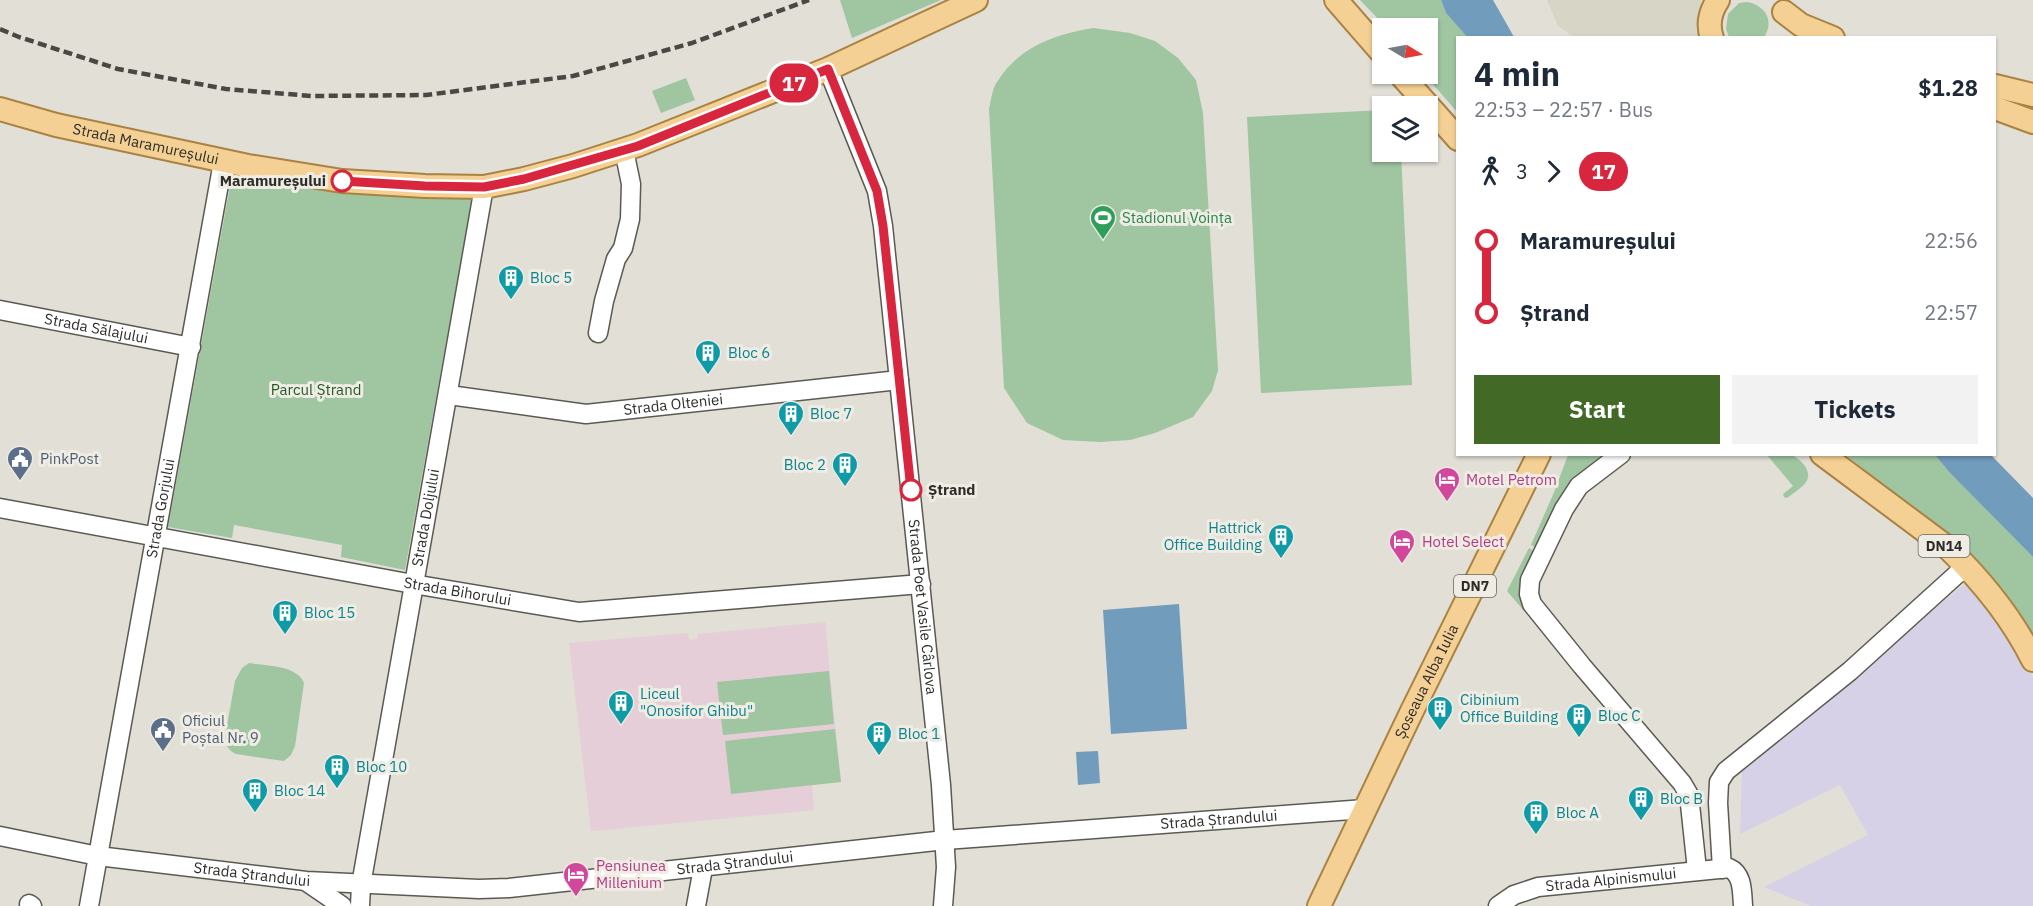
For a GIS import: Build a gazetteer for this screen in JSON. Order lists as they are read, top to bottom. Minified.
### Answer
{"streets":{"main road":["Strada Maramureșului","DN14","DN7","Șoseaua Alba Iulia"],"street":["Strada Sălajului","Strada Olteniei","Strada Gorjului","Strada Doljului","Strada Bihorului","Strada Poet Vasile Cârlova","Strada Ștrandului","Strada Alpinismului"]},"crossings":[["Strada Maramureșului","Strada Gorjului"],["Strada Maramureșului","Strada Doljului"],["Strada Maramureșului","Strada Poet Vasile Cârlova"],["Strada Sălajului","Strada Gorjului"],["Strada Olteniei","Strada Doljului"],["Strada Olteniei","Strada Poet Vasile Cârlova"],["Strada Gorjului","Strada Bihorului"],["Strada Gorjului","Strada Ștrandului"],["Strada Doljului","Strada Bihorului"],["Strada Doljului","Strada Ștrandului"],["Strada Bihorului","Strada Poet Vasile Cârlova"],["Strada Poet Vasile Cârlova","Strada Ștrandului"],["Șoseaua Alba Iulia","Strada Ștrandului"]],"parks":["Parcul Ștrand"],"places":{"other":["Maramureșului","Ștrand"],"sports":["Stadionul Voința"],"building":["Bloc 5","Bloc 6","Bloc 7","Bloc 2","Hattrick Office Building","Bloc 15","Liceul \"Onosifor Ghibu\"","Cibinium Office Building","Bloc C","Bloc 1","Bloc 10","Bloc 14","Bloc B","Bloc A"],"public building":["PinkPost","Oficiul Poștal Nr. 9"],"hotel":["Motel Petrom","Hotel Select","Pensiunea Millenium"]},"lines":["bus line 17"],"north":"right","page":{"on_map":"17","heading":["4 min","22:53 – 22:57 · Bus","$1.28"],"legs":["3","17"],"list":[{"name":"Maramureșului","value":"22:56"},{"name":"Ștrand","value":"22:57"}],"buttons":["Start","Tickets"]}}
